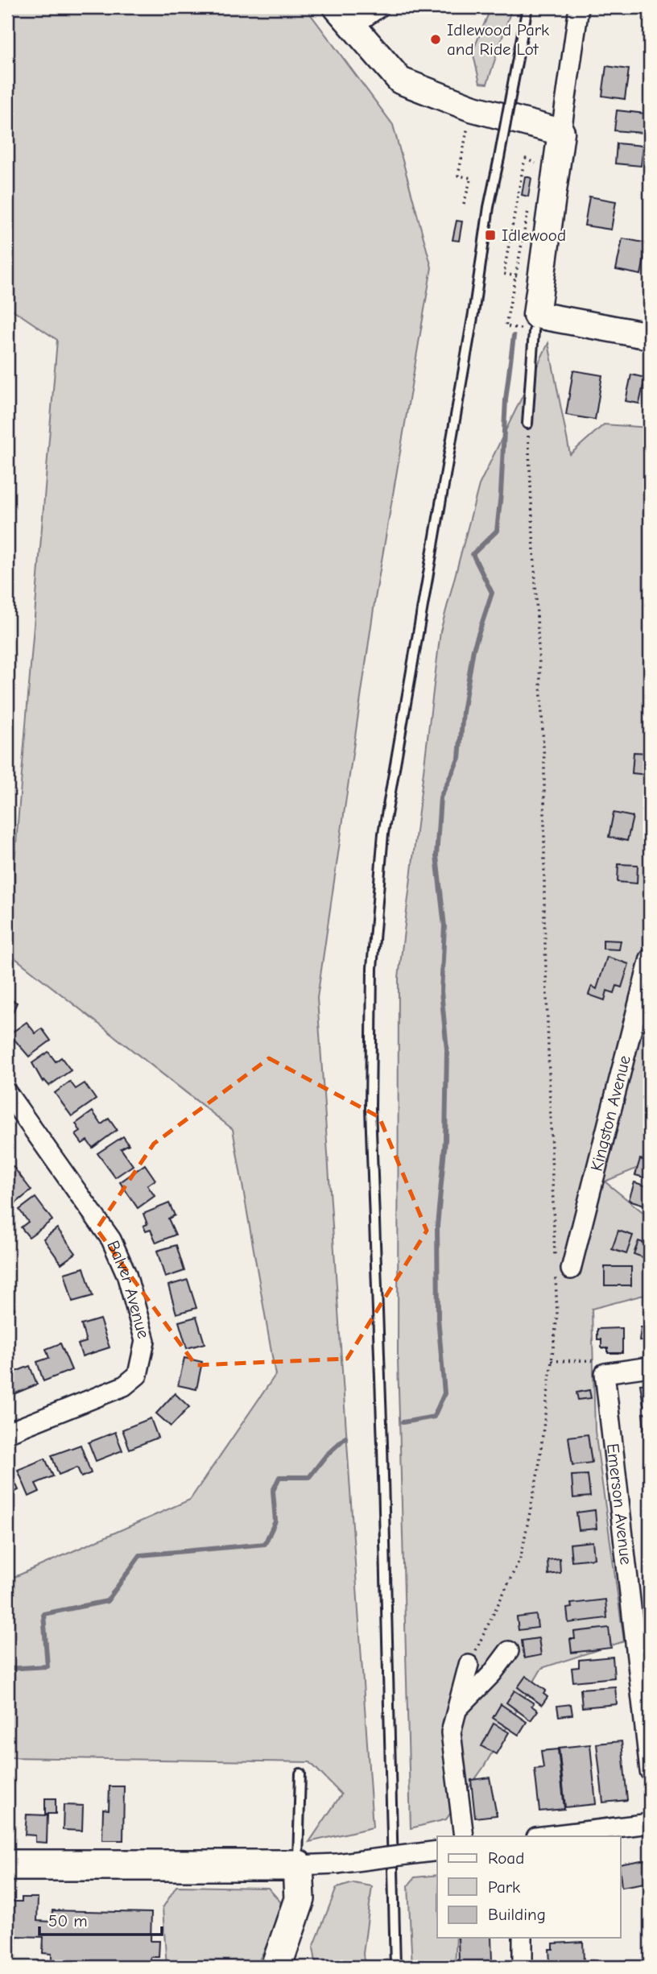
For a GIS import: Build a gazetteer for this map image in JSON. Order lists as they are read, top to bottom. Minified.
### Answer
{"streets":{"street":["Kingston Avenue","Balver Avenue","Emerson Avenue"]},"places":{"other":["Idlewood Park and Ride Lot"],"transit":["Idlewood"]},"legend":["Road","Park","Building"],"scale_bar":"50 m"}
